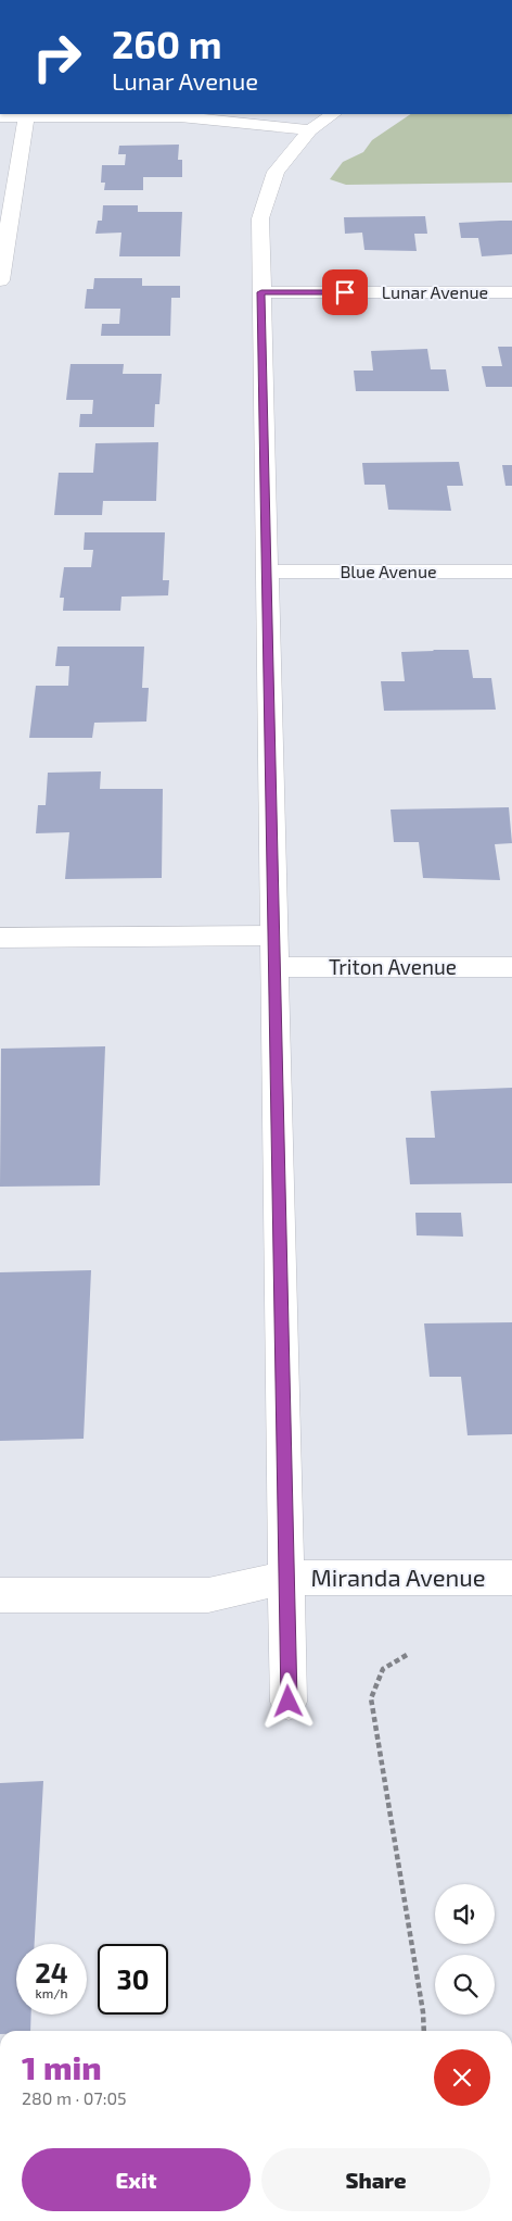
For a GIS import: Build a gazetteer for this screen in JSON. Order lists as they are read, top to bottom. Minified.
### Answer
{"streets":{"street":["Lunar Avenue","Blue Avenue","Triton Avenue","Miranda Avenue"]},"page":{"turn":["260 m","Lunar Avenue"],"speed":"24 km/h","limit":"30","heading":["1 min","280 m · 07:05"],"buttons":["Exit","Share"]}}
